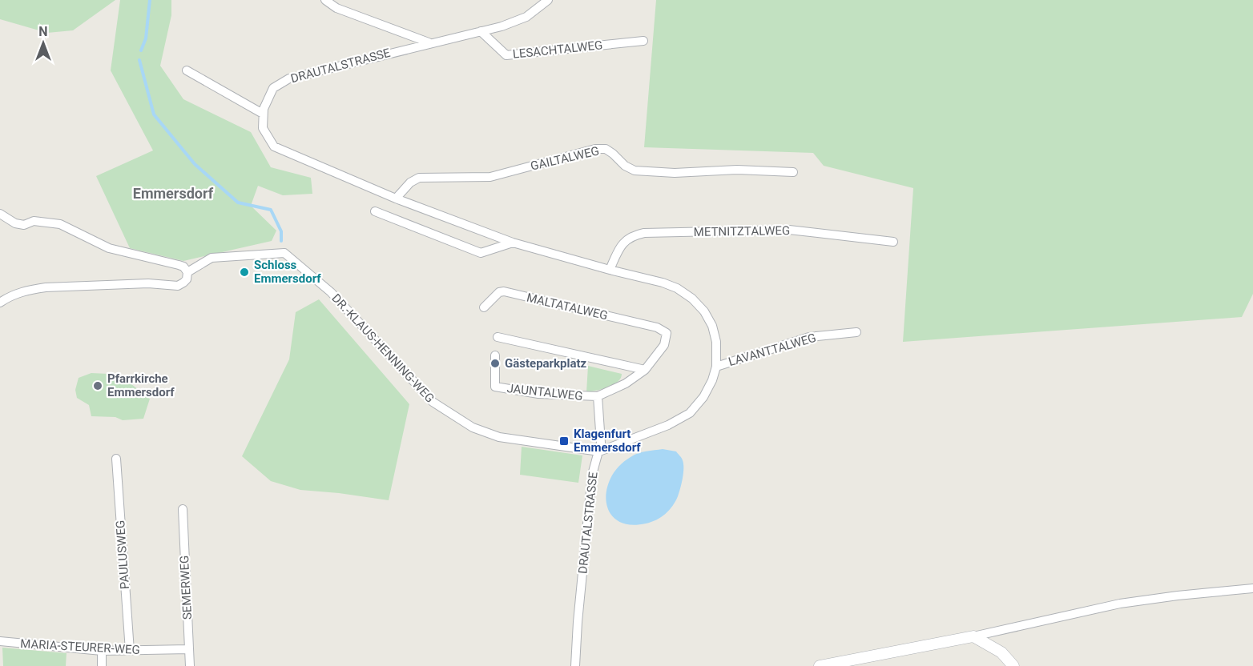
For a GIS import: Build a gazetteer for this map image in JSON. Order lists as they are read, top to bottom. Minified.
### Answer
{"streets":{"street":["LESACHTALWEG","DRAUTALSTRASSE","GAILTALWEG","METNITZTALWEG","MALTATALWEG","DR.-KLAUS-HENNING-WEG","LAVANTTALWEG","JAUNTALWEG","PAULUSWEG","SEMERWEG","MARIA-STEURER-WEG"]},"crossings":[["LESACHTALWEG","DRAUTALSTRASSE"],["DRAUTALSTRASSE","DR.-KLAUS-HENNING-WEG"],["DRAUTALSTRASSE","JAUNTALWEG"],["PAULUSWEG","MARIA-STEURER-WEG"],["SEMERWEG","MARIA-STEURER-WEG"]],"districts":["Emmersdorf"],"places":{"other":["Schloss Emmersdorf","Gästeparkplatz","Pfarrkirche Emmersdorf"],"transit":["Klagenfurt Emmersdorf"]},"north":"top"}
